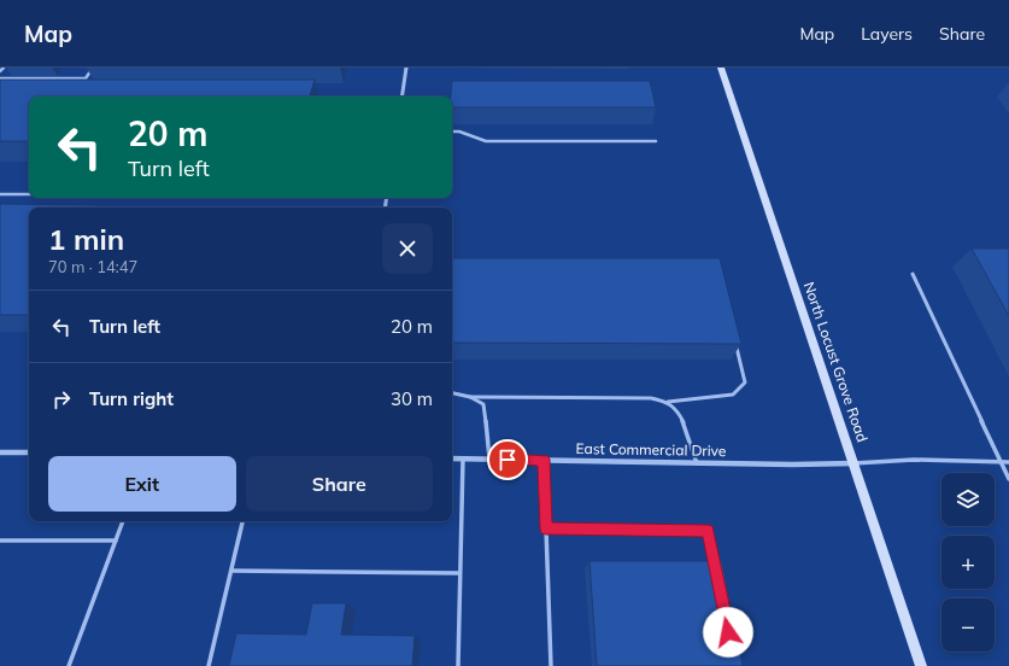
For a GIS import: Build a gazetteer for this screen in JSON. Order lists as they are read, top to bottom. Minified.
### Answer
{"streets":{"main road":["North Locust Grove Road"],"street":["East Commercial Drive"]},"crossings":[["North Locust Grove Road","East Commercial Drive"]],"page":{"header":"Map","nav":["Map","Layers","Share"],"turn":["20 m","Turn left"],"heading":["1 min","70 m · 14:47"],"list":[{"name":"Turn left","value":"20 m"},{"name":"Turn right","value":"30 m"}],"buttons":["Exit","Share"],"map_buttons":["+","−"]}}
